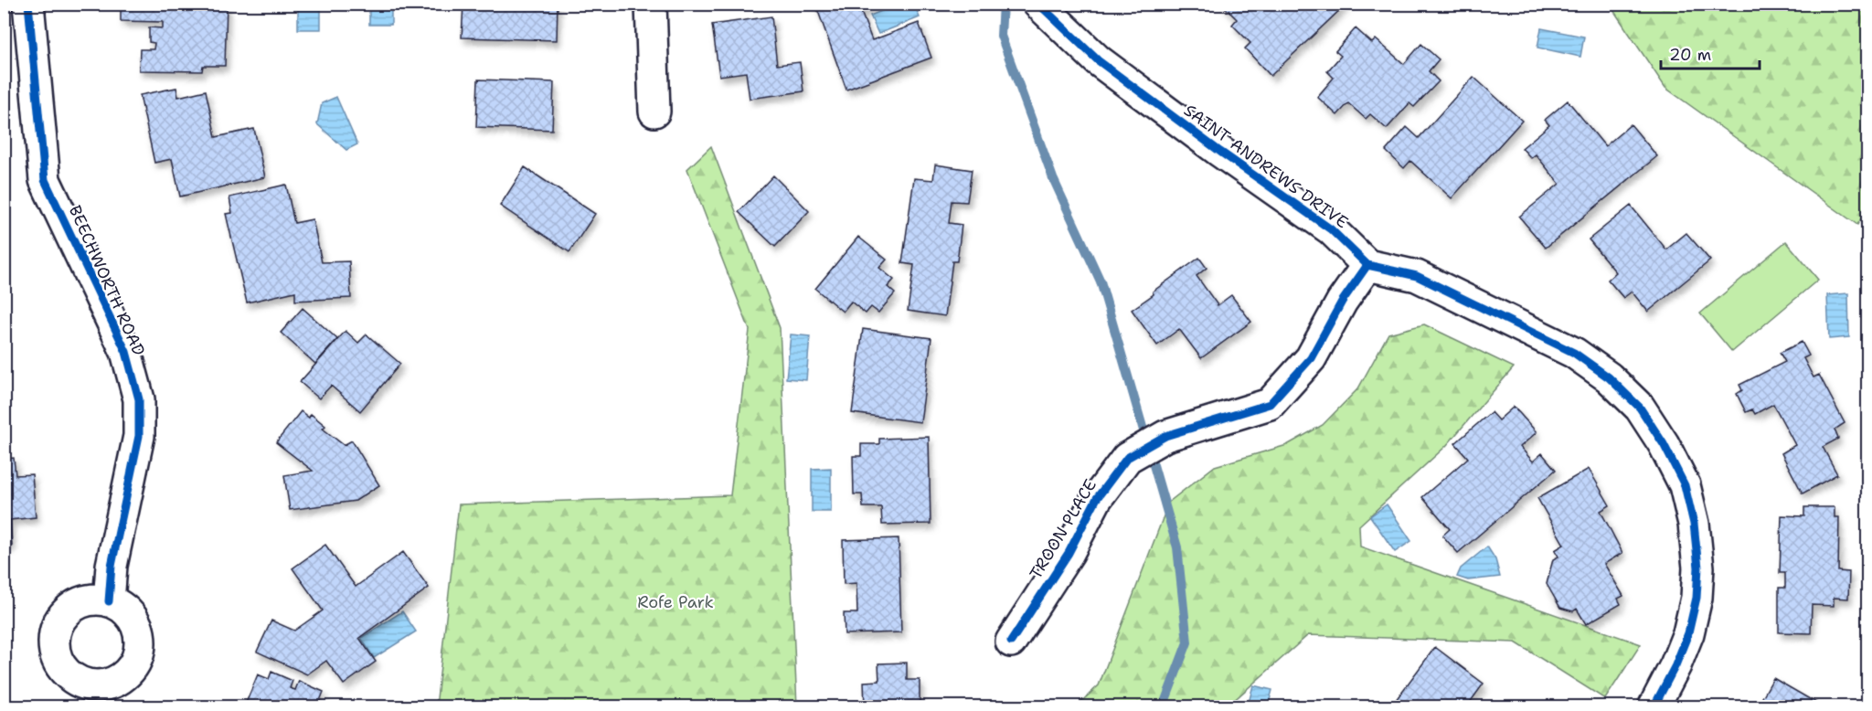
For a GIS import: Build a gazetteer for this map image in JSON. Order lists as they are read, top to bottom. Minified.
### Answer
{"streets":{"street":["SAINT ANDREWS DRIVE","BEECHWORTH ROAD","TROON PLACE"]},"crossings":[["SAINT ANDREWS DRIVE","TROON PLACE"]],"parks":["Rofe Park"],"scale_bar":"20 m"}
